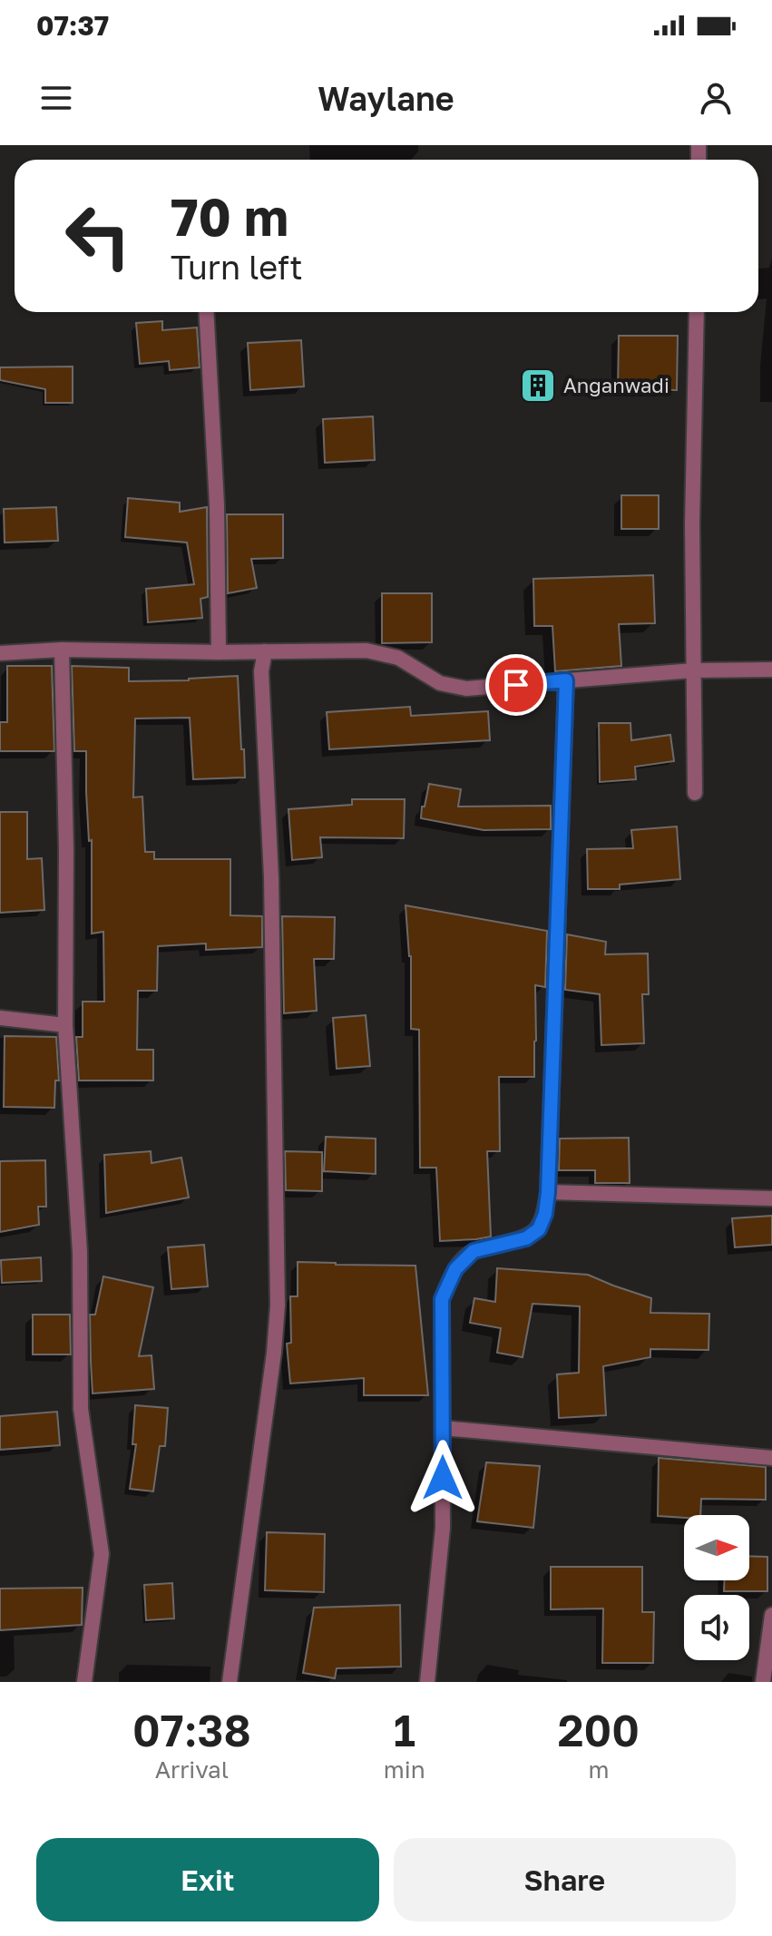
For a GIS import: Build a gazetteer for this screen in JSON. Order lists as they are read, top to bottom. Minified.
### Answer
{"places":{"building":["Anganwadi"]},"north":"right","page":{"status":"07:37","header":"Waylane","turn":["70 m","Turn left"],"eta":["07:38","Arrival","1","min","200","m"],"buttons":["Exit","Share"]}}
